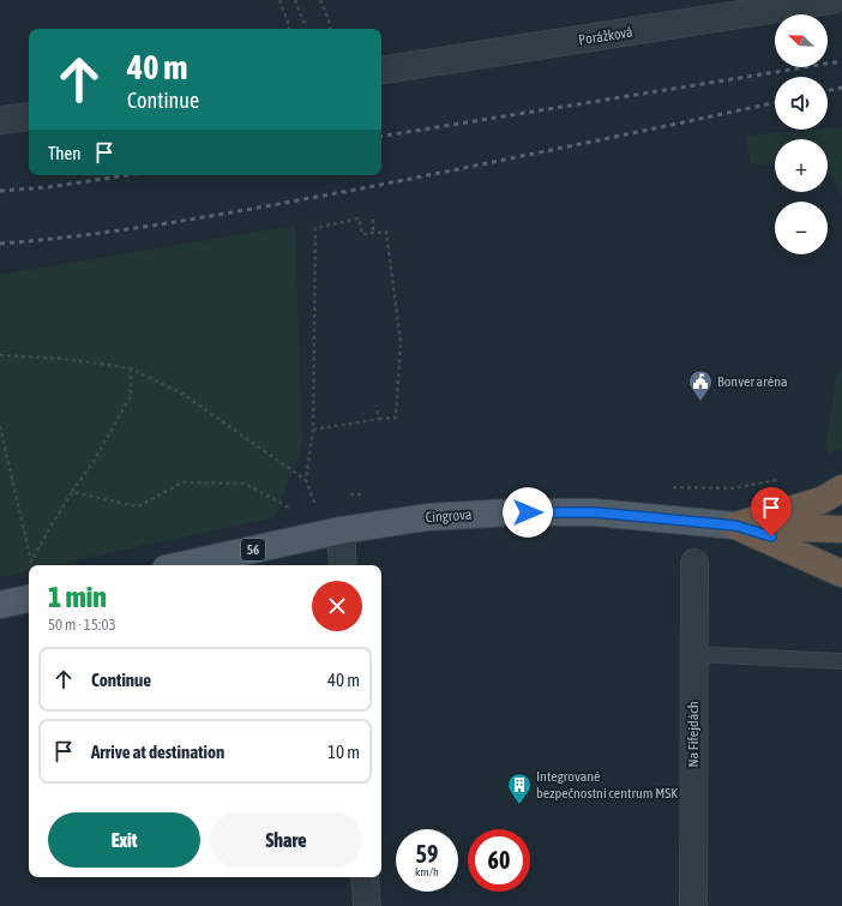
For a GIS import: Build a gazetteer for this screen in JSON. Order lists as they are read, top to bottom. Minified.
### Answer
{"streets":{"highway":["56"],"main road":["Cingrova"],"street":["Porážková","Na Fifejdách"]},"crossings":[["Cingrova","56"]],"places":{"public building":["Bonver aréna"],"building":["Integrované bezpečnostní centrum MSK"]},"north":"top left","page":{"map_buttons":["+","−"],"turn":["40 m","Continue"],"then":"Then","heading":["1 min","50 m · 15:03"],"list":[{"name":"Continue","value":"40 m"},{"name":"Arrive at destination","value":"10 m"}],"buttons":["Exit","Share"],"speed":"59 km/h","limit":"60"}}
